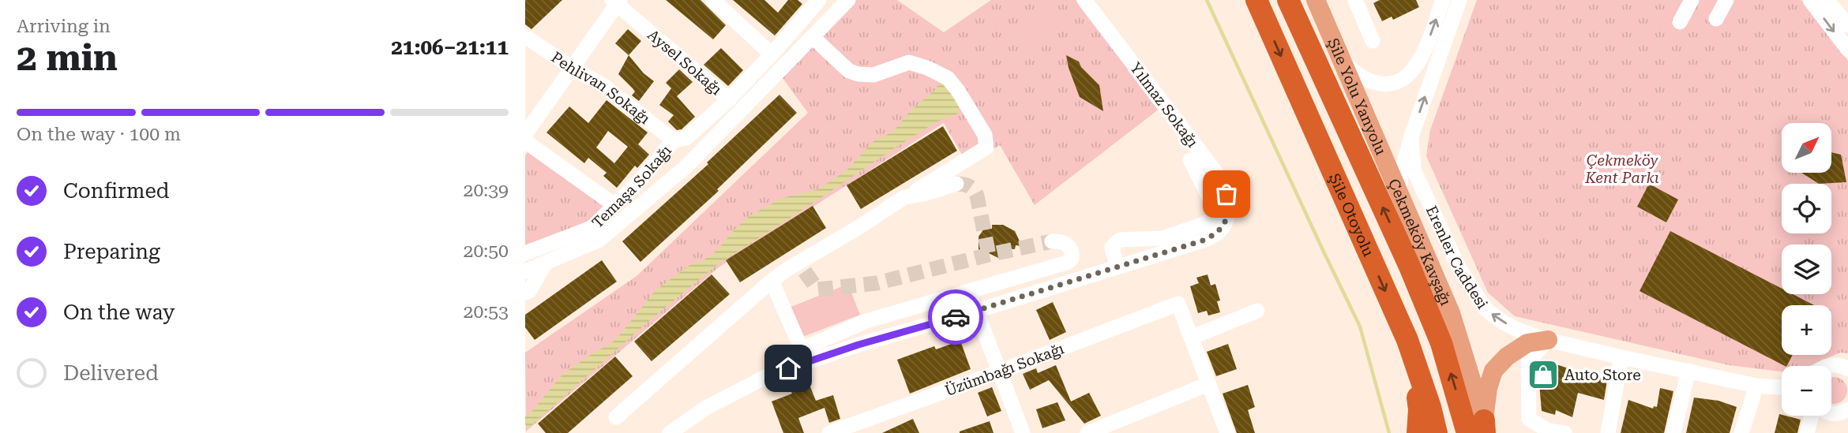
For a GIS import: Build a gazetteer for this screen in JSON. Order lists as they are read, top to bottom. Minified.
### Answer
{"streets":{"highway":["Şile Otoyolu"],"main road":["Şile Yolu Yanyolu","Çekmeköy Kavşağı"],"street":["Aysel Sokağı","Pehlivan Sokağı","Yılmaz Sokağı","Temaşa Sokağı","Erenler Caddesi","Üzümbağı Sokağı"]},"crossings":[["Aysel Sokağı","Pehlivan Sokağı"],["Aysel Sokağı","Temaşa Sokağı"],["Pehlivan Sokağı","Temaşa Sokağı"],["Şile Yolu Yanyolu","Çekmeköy Kavşağı"],["Şile Otoyolu","Çekmeköy Kavşağı"],["Çekmeköy Kavşağı","Erenler Caddesi"]],"one_way":["Erenler Caddesi"],"parks":["Çekmeköy Kent Parkı"],"places":{"shop":["Auto Store"]},"north":"top right","page":{"heading":["2 min","Arriving in","21:06–21:11"],"bar":"On the way · 100 m","map_buttons":["+","−"],"list":[["Confirmed","20:39"],["Preparing","20:50"],["On the way","20:53"],"Delivered"]}}
